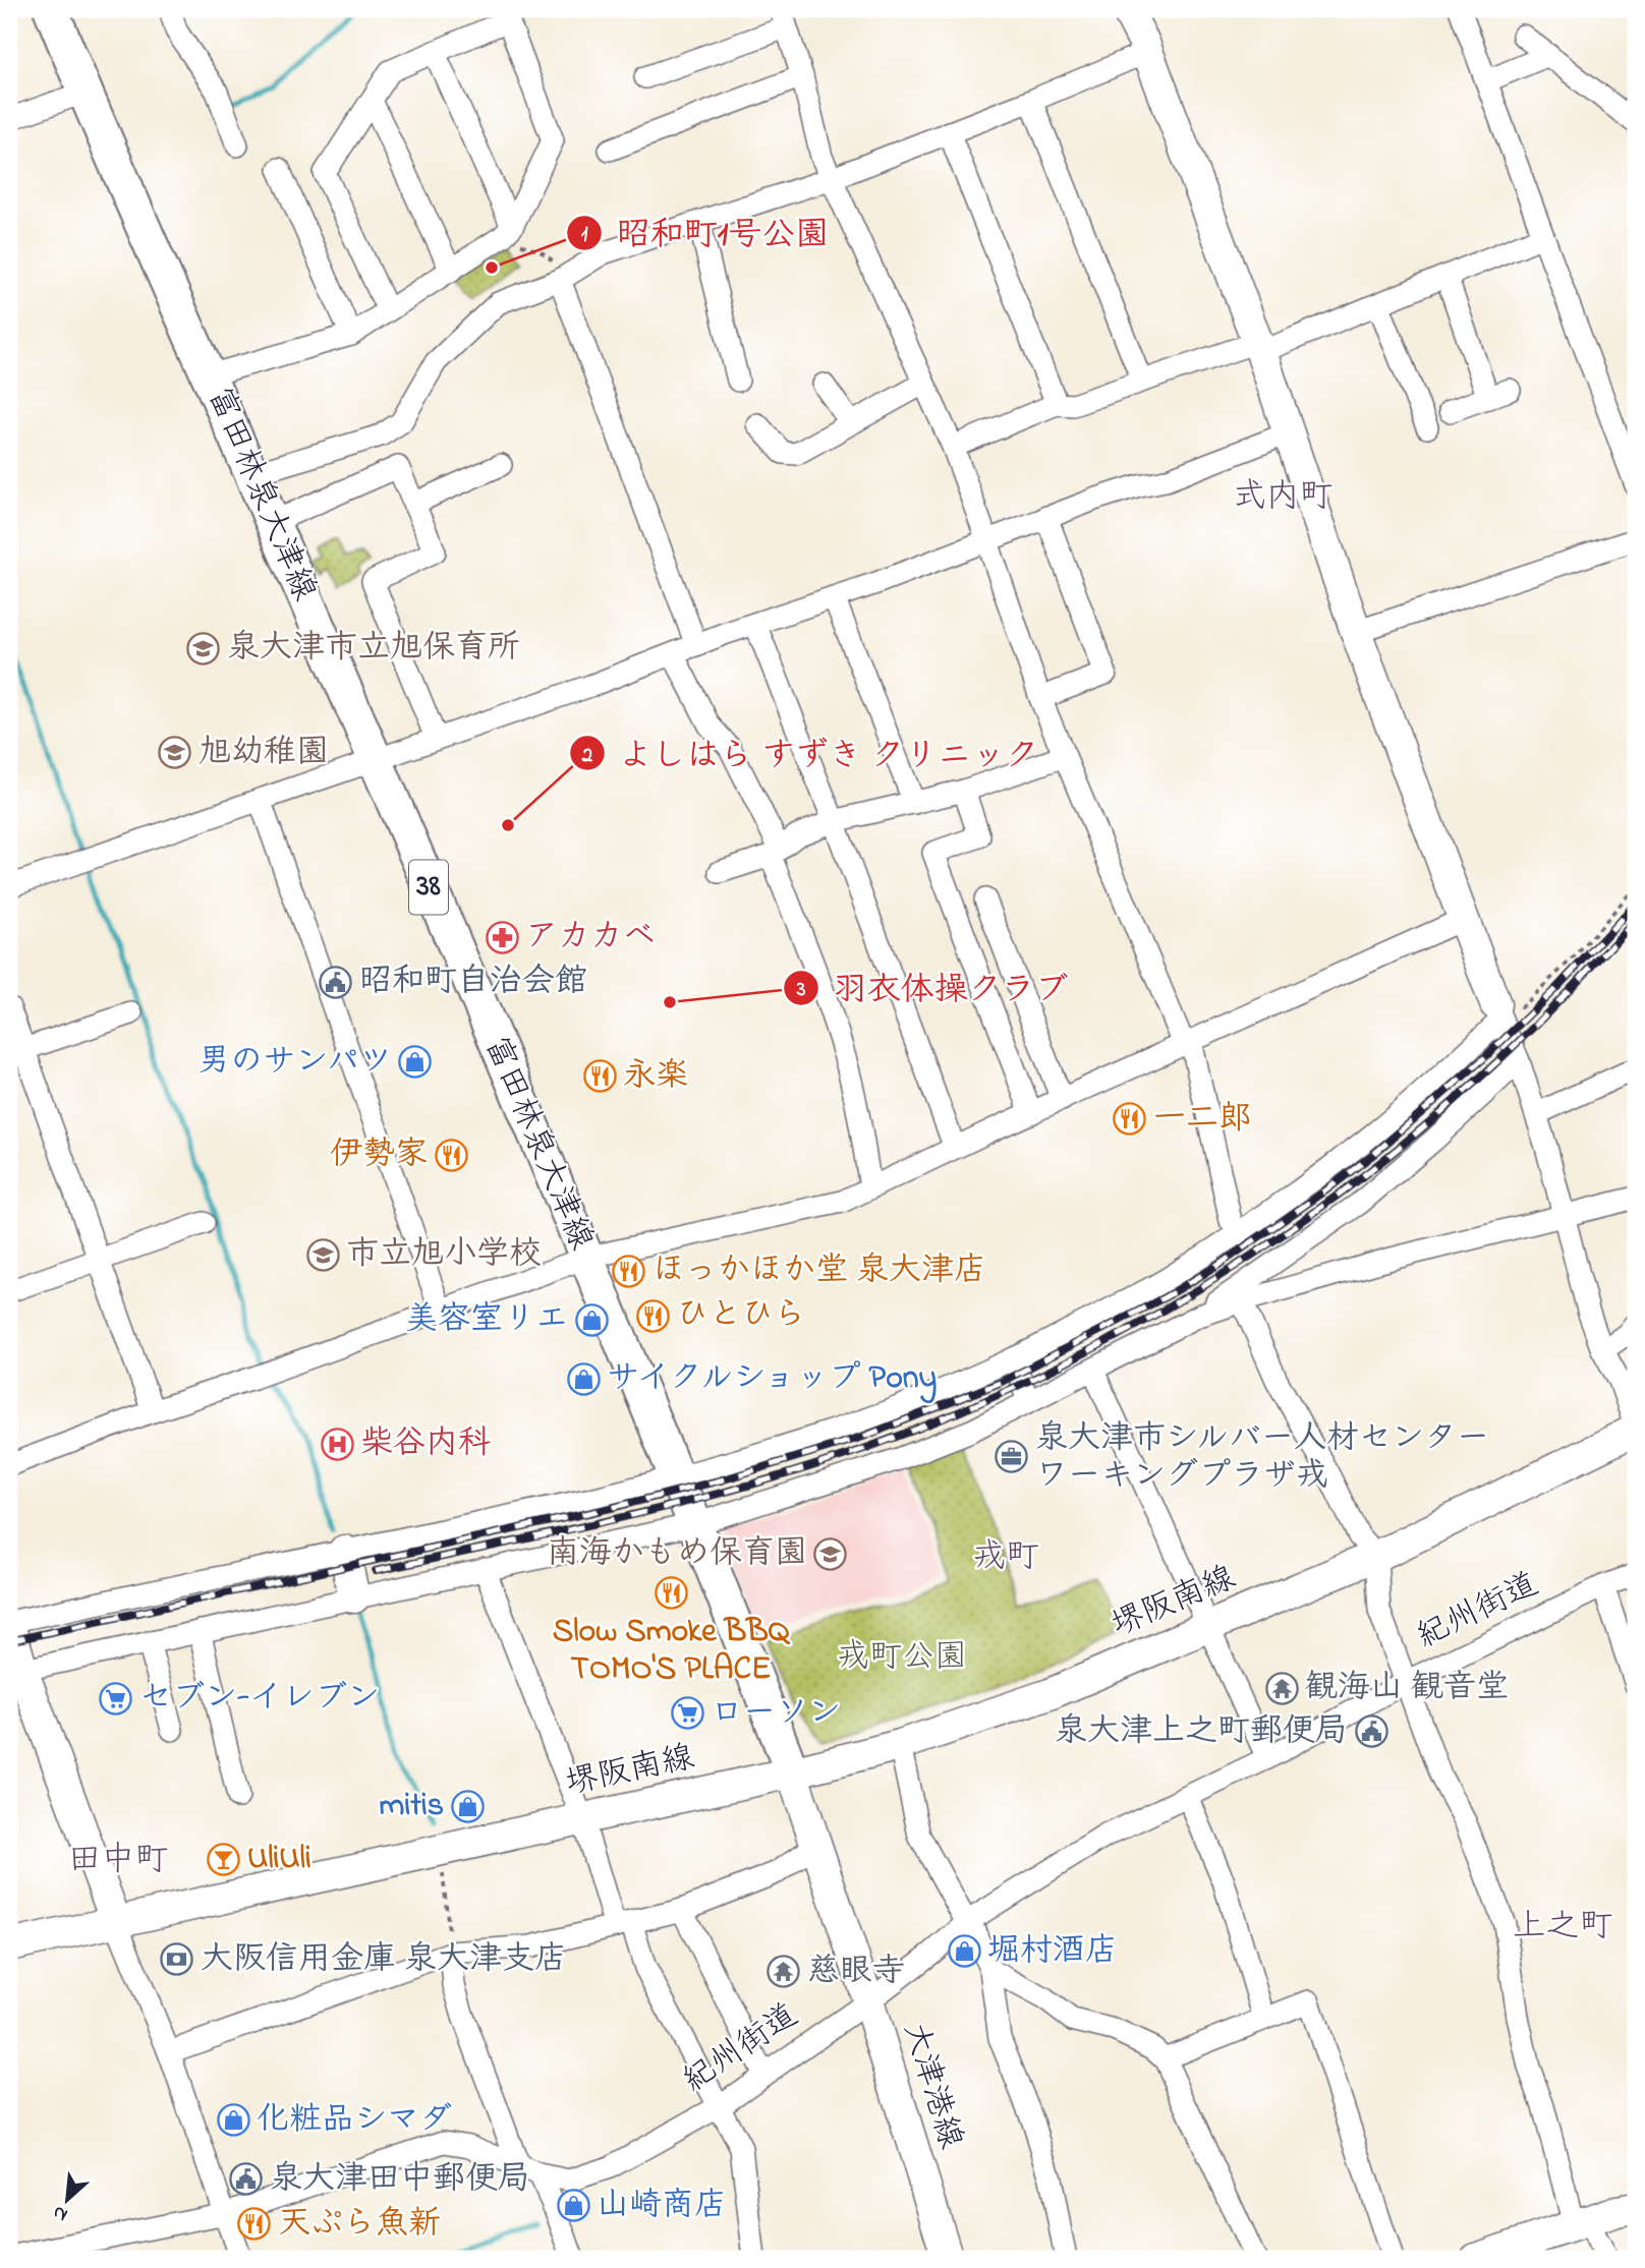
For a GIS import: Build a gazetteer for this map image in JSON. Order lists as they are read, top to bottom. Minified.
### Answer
{"streets":{"main road":["富田林泉大津線","38","堺阪南線","大津港線"],"street":["紀州街道"]},"crossings":[["富田林泉大津線","堺阪南線"],["富田林泉大津線","大津港線"],["堺阪南線","大津港線"],["紀州街道","大津港線"]],"districts":["式内町","戎町","田中町","上之町"],"parks":["戎町公園"],"places":{"other":["昭和町1号公園","よしはら すずき クリニック","羽衣体操クラブ"],"school or university":["泉大津市立旭保育所","旭幼稚園","市立旭小学校","南海かもめ保育園"],"pharmacy":["アカカベ"],"public building":["昭和町自治会館","泉大津上之町郵便局","泉大津田中郵便局"],"shop":["男のサンパツ","美容室リエ","サイクルショップ Pony","mitis","堀村酒店","化粧品シマダ","山崎商店"],"restaurant":["永楽","一二郎","伊勢家","ほっかほか堂 泉大津店","ひとひら","Slow Smoke BBQ TOMO'S PLACE","天ぷら魚新"],"hospital":["柴谷内科"],"office":["泉大津市シルバー人材センター ワーキングプラザ戎"],"temple":["観海山 観音堂","慈眼寺"],"supermarket":["セブン-イレブン","ローソン"],"bar":["UliUli"],"bank":["大阪信用金庫 泉大津支店"]},"north":"bottom left"}
